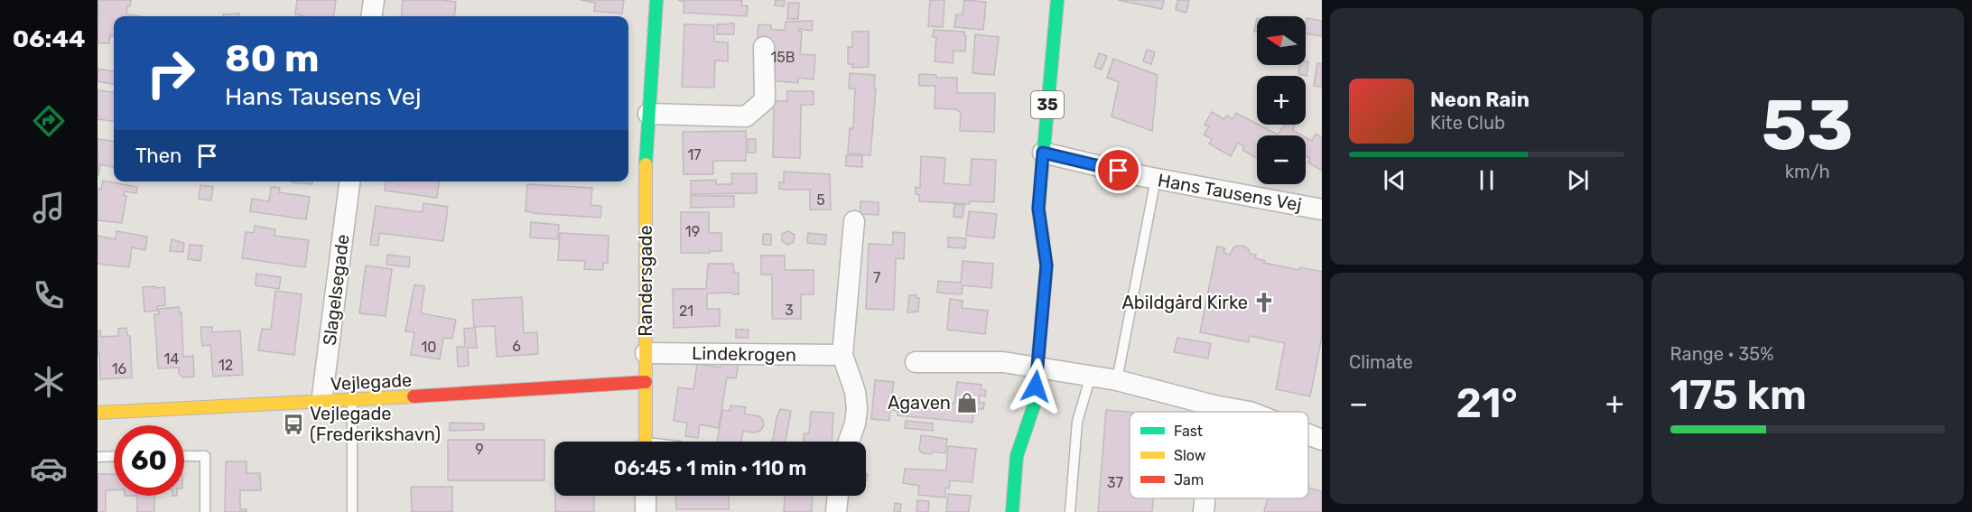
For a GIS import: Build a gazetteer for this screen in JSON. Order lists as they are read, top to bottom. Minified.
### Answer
{"streets":{"street":["35","Hans Tausens Vej","Randersgade","Slagelsegade","Lindekrogen","Vejlegade"]},"crossings":[["35","Hans Tausens Vej"],["Randersgade","Lindekrogen"],["Randersgade","Vejlegade"],["Slagelsegade","Vejlegade"]],"places":{"church":["Abildgård Kirke"],"shop":["Agaven"],"bus stop":["Vejlegade (Frederikshavn)"]},"house_numbers":["15B","17","5","19","7","3","21","6","10","14","12","16","9","37"],"legend":["Fast","Slow","Jam"],"north":"left","page":{"tabs":"06:44","tile":[["53","km/h"],"Climate",["Range · 35%","175 km"]],"map_buttons":["+","−"],"turn":["80 m","Hans Tausens Vej"],"song":["Neon Rain","Kite Club"],"then":"Then","heat":["−","21°","+"],"limit":"60","trip":"06:45 · 1 min · 110 m"}}
